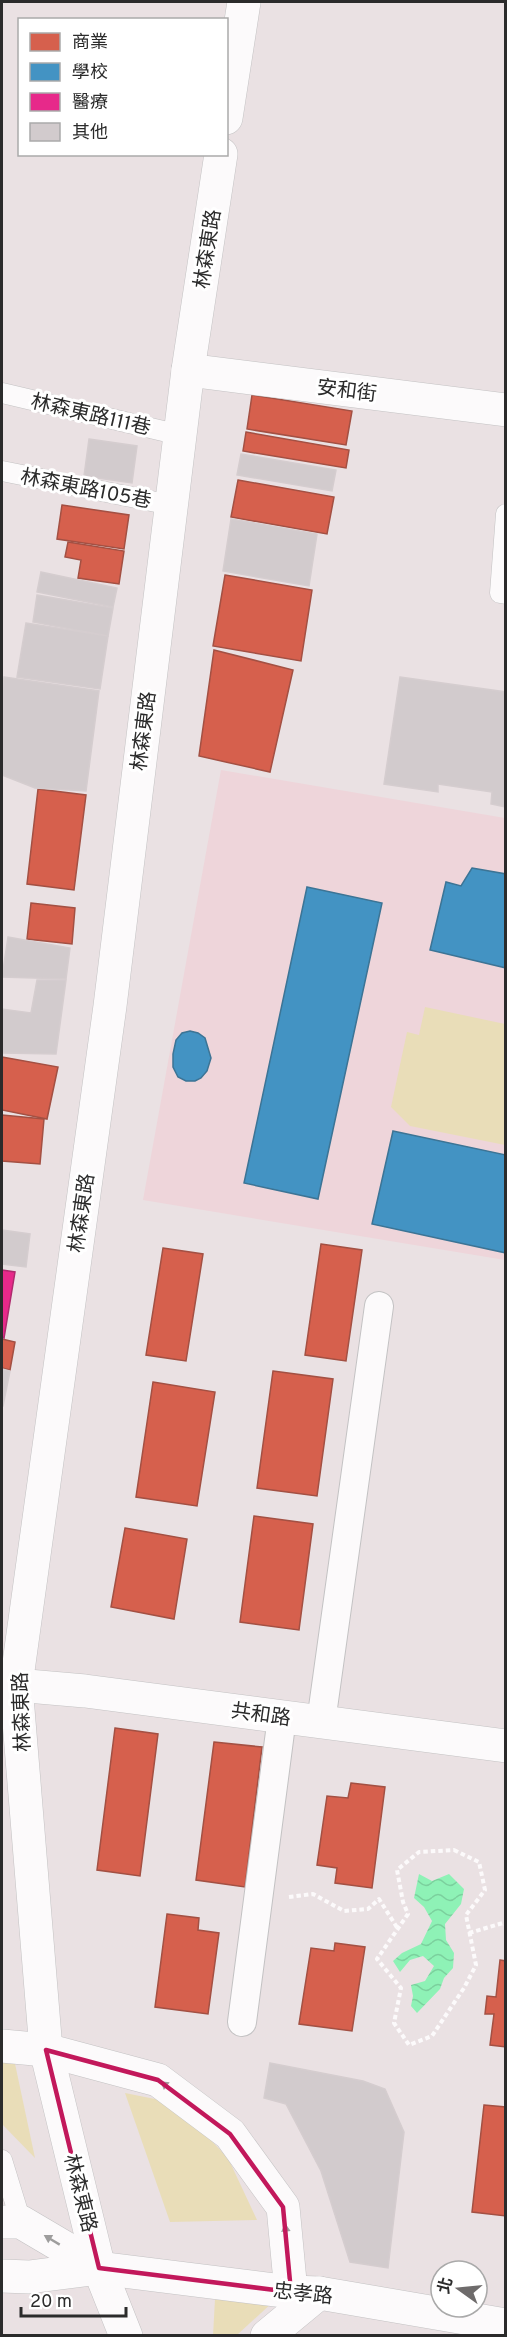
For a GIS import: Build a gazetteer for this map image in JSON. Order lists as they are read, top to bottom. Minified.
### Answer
{"streets":{"main road":["林森東路","安和街","共和路","忠孝路"],"lane":["林森東路111巷","林森東路105巷"]},"crossings":[["林森東路","安和街"],["林森東路","林森東路111巷"],["林森東路","林森東路105巷"],["林森東路","共和路"],["林森東路","忠孝路"]],"legend":["商業","學校","醫療","其他"],"scale_bar":"20 m","north":"left"}
